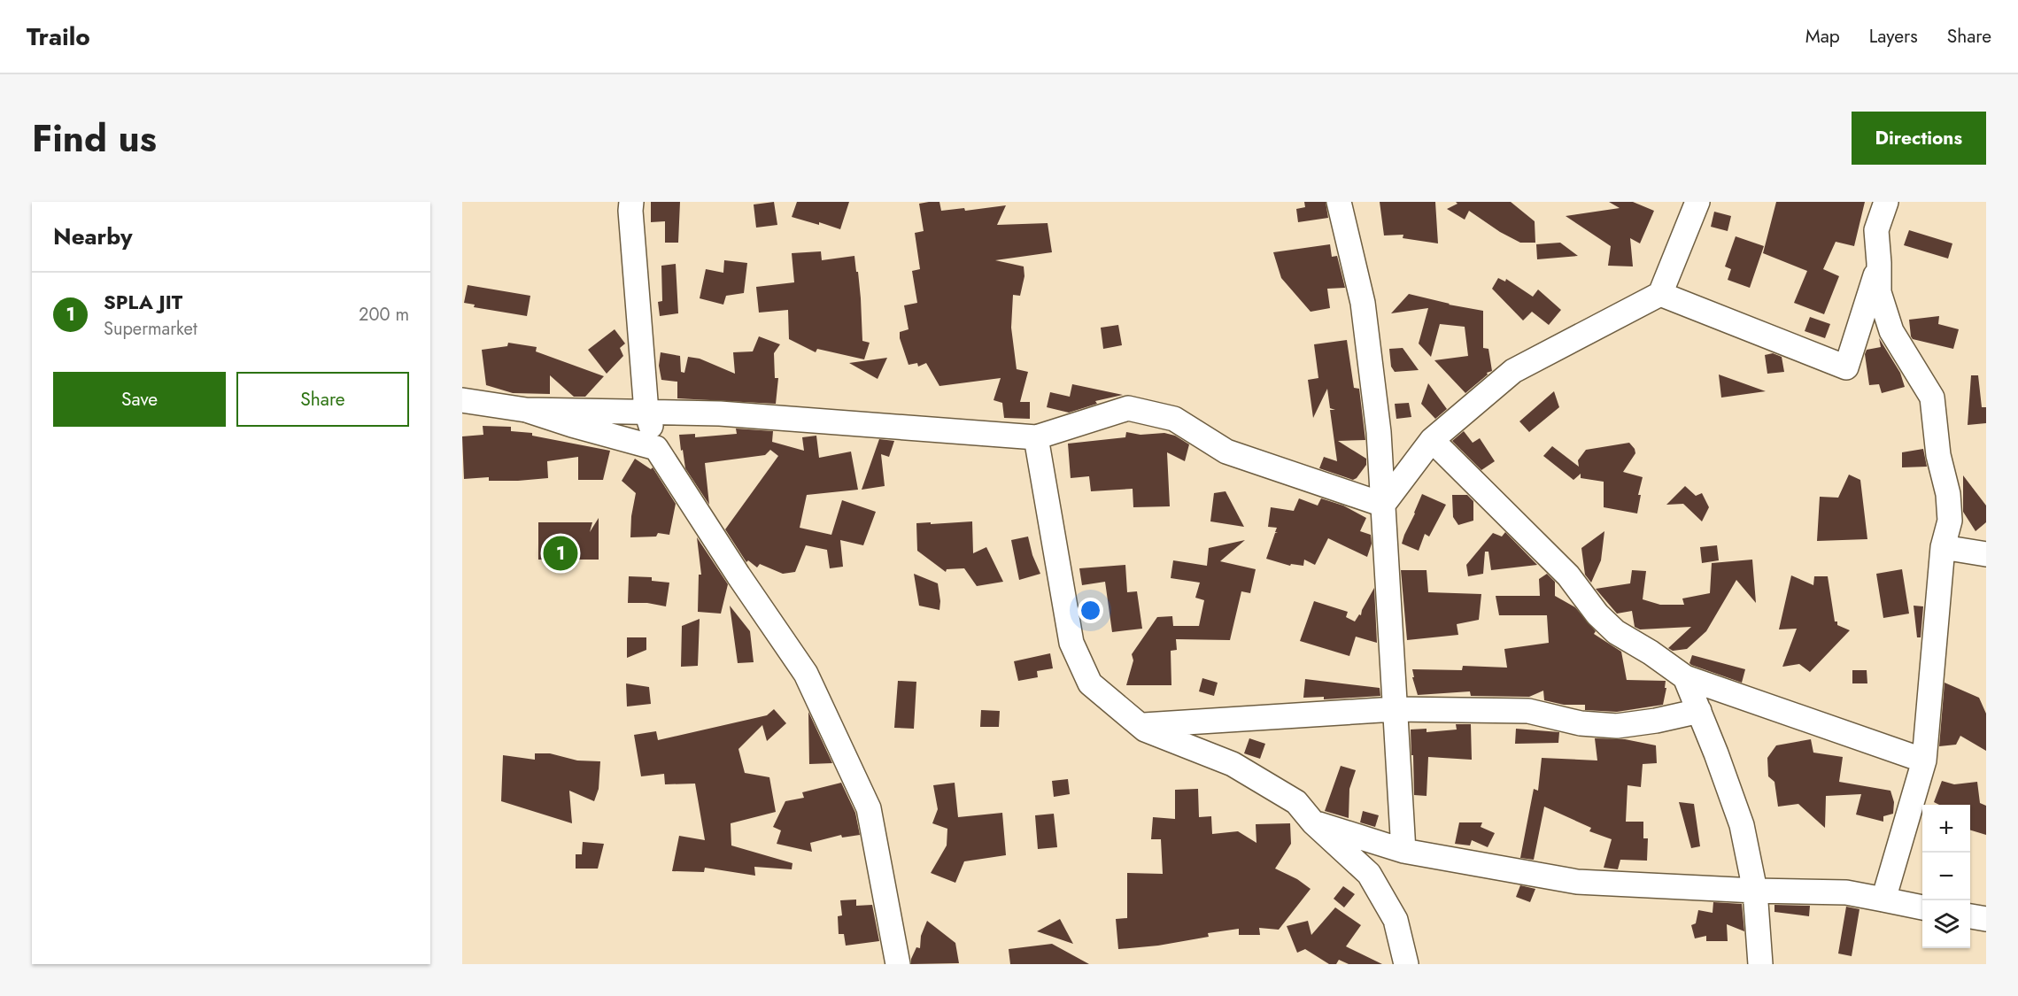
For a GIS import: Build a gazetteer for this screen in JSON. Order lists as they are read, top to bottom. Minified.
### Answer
{"page":{"header":"Trailo","nav":["Map","Layers","Share"],"title":"Find us","buttons":["Directions",["Save","Share"]],"heading":"Nearby","list":[{"mark":"1","name":"SPLA JIT","note":"Supermarket","value":"200 m"}],"pins":"1","map_buttons":["+","−"]}}
